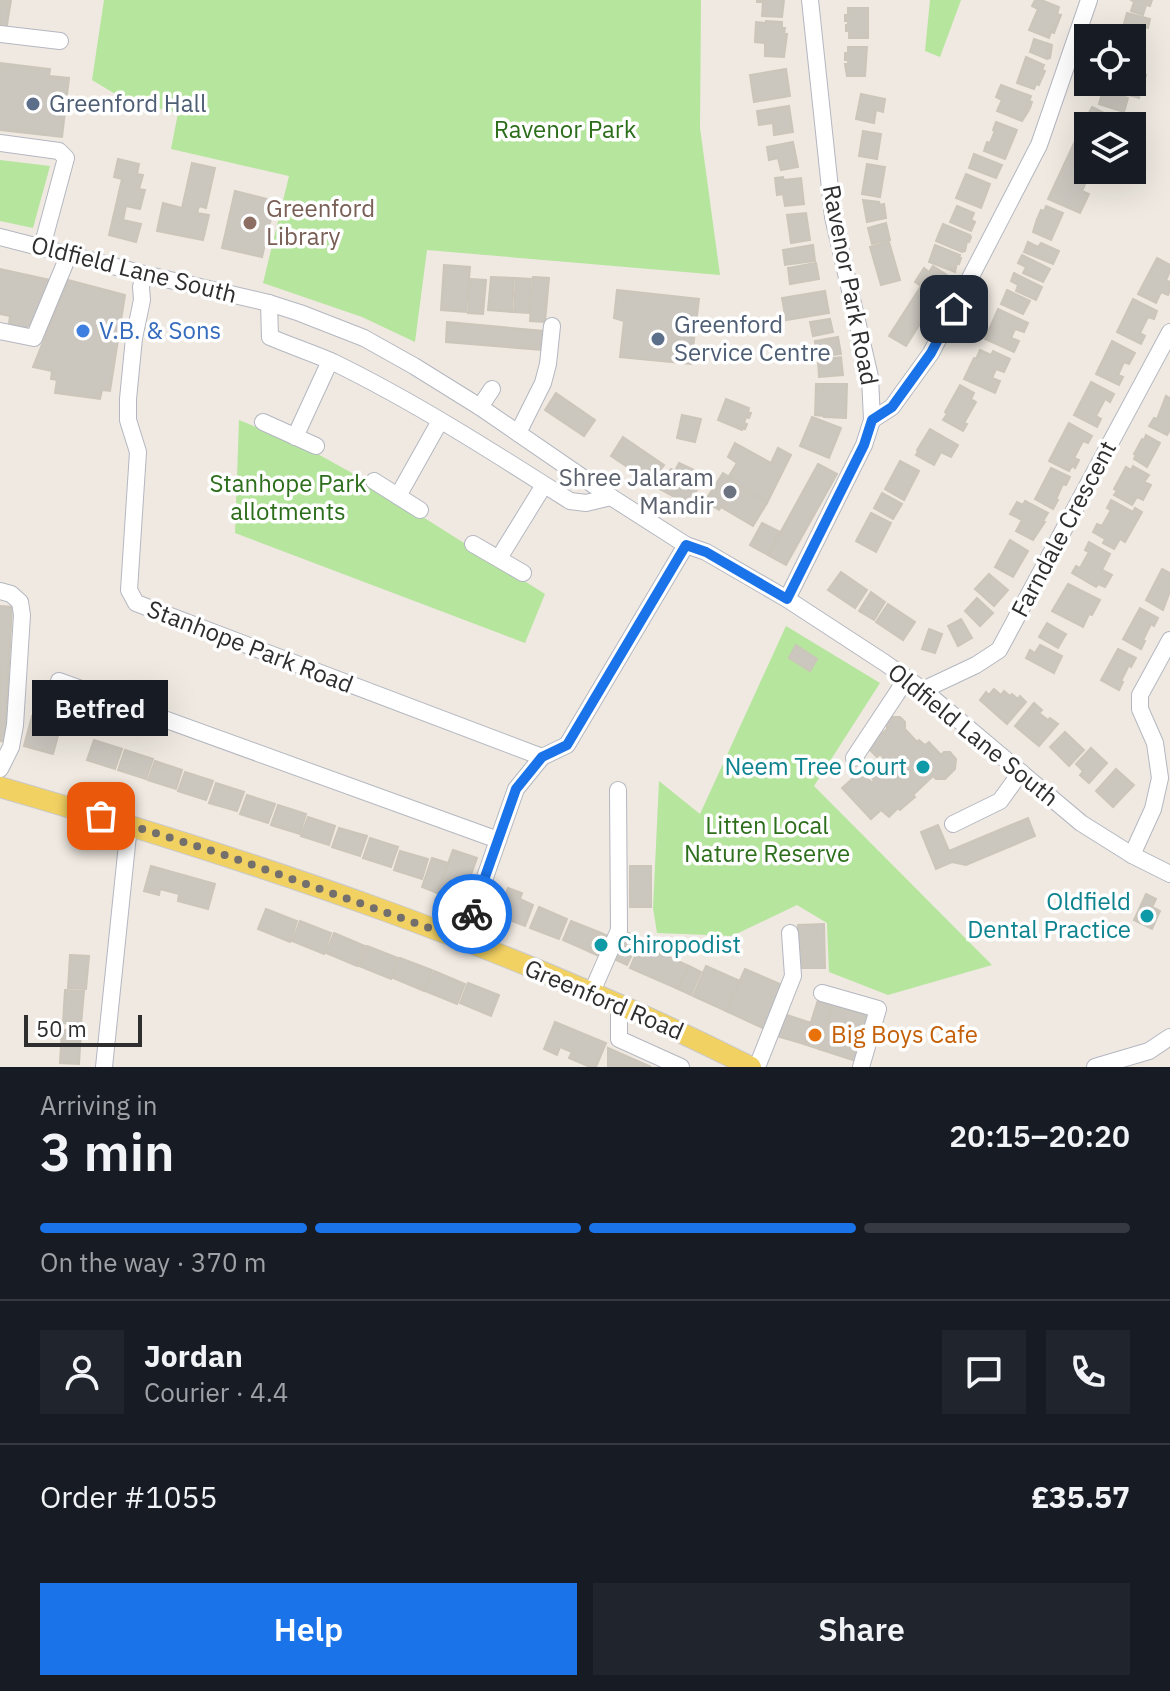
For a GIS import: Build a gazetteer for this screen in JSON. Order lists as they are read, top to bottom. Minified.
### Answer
{"streets":{"main road":["Greenford Road"],"street":["Oldfield Lane South","Ravenor Park Road","Farndale Crescent","Stanhope Park Road"]},"crossings":[["Oldfield Lane South","Ravenor Park Road"],["Oldfield Lane South","Farndale Crescent"],["Oldfield Lane South","Stanhope Park Road"]],"parks":["Ravenor Park","Stanhope Park allotments","Litten Local Nature Reserve"],"places":["Greenford Hall","Greenford Library","V.B. & Sons","Greenford Service Centre","Shree Jalaram Mandir","Neem Tree Court","Betfred","Oldfield Dental Practice","Chiropodist","Big Boys Cafe"],"scale_bar":"50 m","page":{"bubble":"Betfred","scale":"50 m","heading":["3 min","Arriving in","20:15–20:20"],"panel":["Jordan","Courier · 4.4","Order #1055","£35.57"],"bar":"On the way · 370 m","buttons":["Help","Share"]}}
